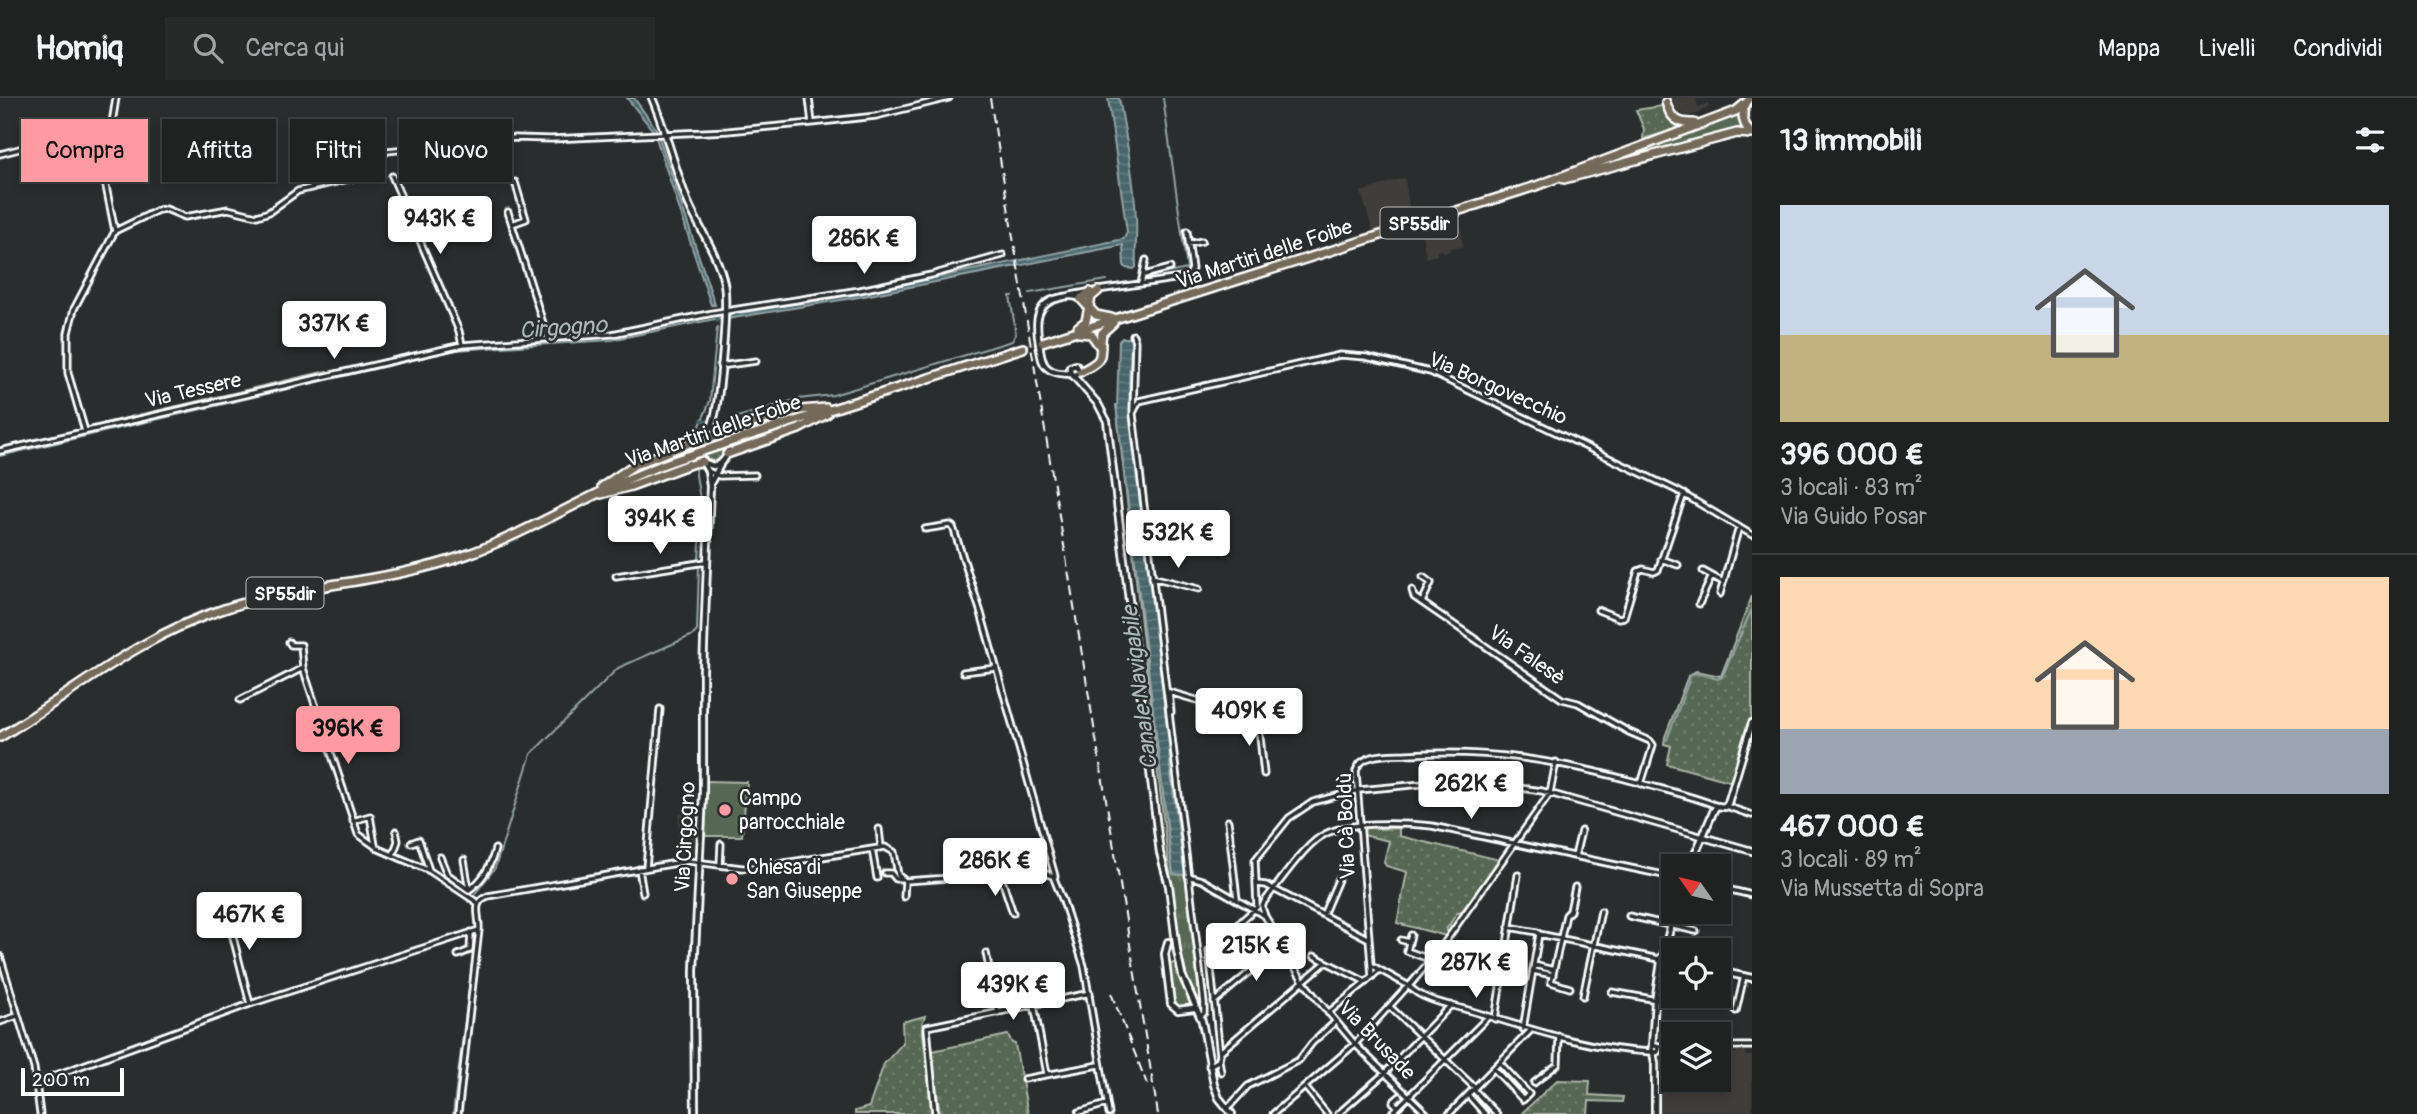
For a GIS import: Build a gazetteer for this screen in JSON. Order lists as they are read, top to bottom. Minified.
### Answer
{"streets":{"highway":["SP55dir","Via Martiri delle Foibe"],"street":["Via Borgovecchio","Via Tessere","Via Falesè","Via Cà Boldù","Via Cirgogno","Via Brusade"]},"water":["Cirgogno","Canale Navigabile"],"places":["Campo parrocchiale","Chiesa di San Giuseppe"],"scale_bar":"200 m","north":"top left","page":{"header":"Homiq","search":"Cerca qui","nav":["Mappa","Livelli","Condividi"],"heading":"13 immobili","chip":["Compra","Affitta","Filtri","Nuovo"],"list":[{"name":"396 000 €","note":"3 locali · 83 m² · Via Guido Posar"},{"name":"467 000 €","note":"3 locali · 89 m² · Via Mussetta di Sopra"}],"price":["943K €","286K €","337K €","394K €","532K €","409K €","396K €","262K €","286K €","467K €","215K €","287K €","439K €"],"scale":"200 m"}}
